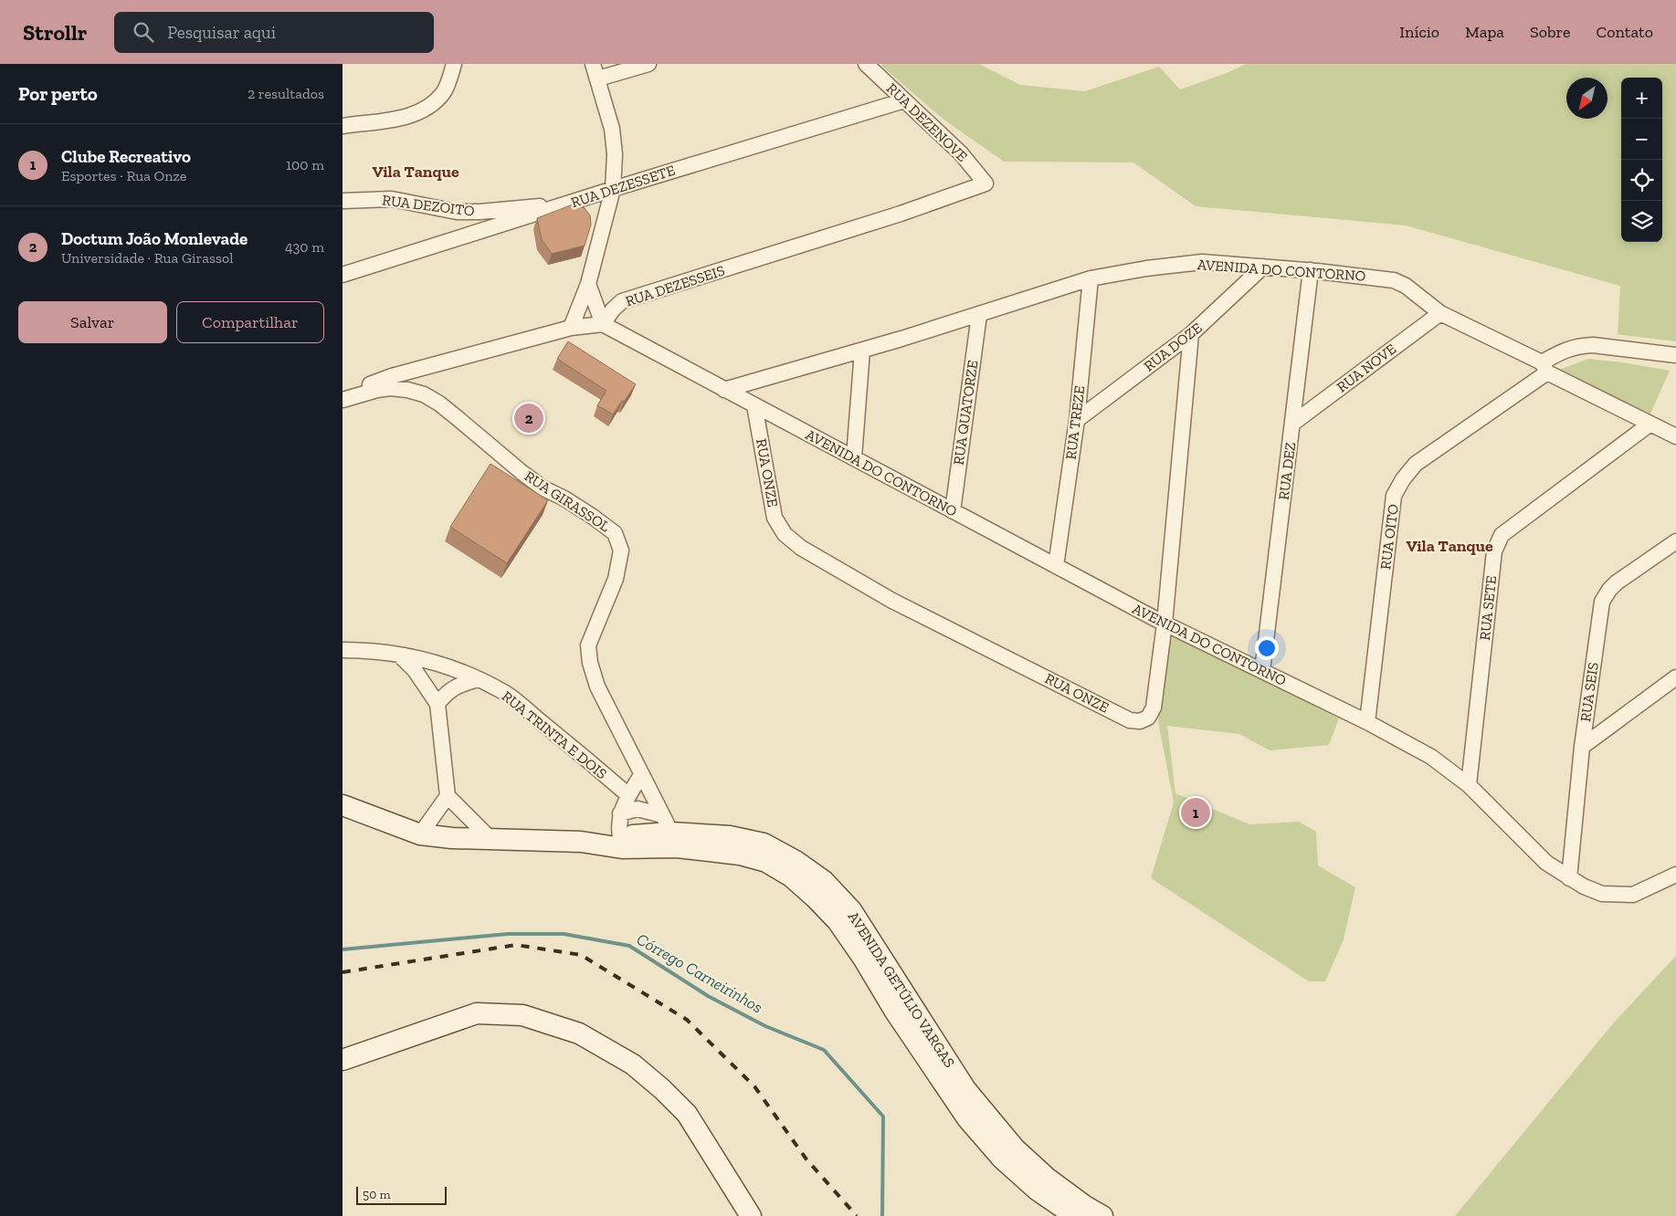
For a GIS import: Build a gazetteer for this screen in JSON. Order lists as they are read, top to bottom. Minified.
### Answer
{"streets":{"main road":["AVENIDA GETÚLIO VARGAS"],"street":["RUA DEZENOVE","RUA DEZESSETE","RUA DEZOITO","AVENIDA DO CONTORNO","RUA DEZESSEIS","RUA DOZE","RUA NOVE","RUA QUATORZE","RUA TREZE","RUA DEZ","RUA ONZE","RUA GIRASSOL","RUA OITO","RUA SETE","RUA SEIS","RUA TRINTA E DOIS"]},"crossings":[["RUA DEZENOVE","RUA DEZESSETE"],["RUA DEZENOVE","RUA DEZESSEIS"],["RUA DEZESSETE","RUA DEZOITO"],["AVENIDA DO CONTORNO","RUA DEZESSEIS"],["AVENIDA DO CONTORNO","RUA DOZE"],["AVENIDA DO CONTORNO","RUA NOVE"],["AVENIDA DO CONTORNO","RUA QUATORZE"],["AVENIDA DO CONTORNO","RUA TREZE"],["AVENIDA DO CONTORNO","RUA DEZ"],["AVENIDA DO CONTORNO","RUA ONZE"],["AVENIDA DO CONTORNO","RUA OITO"],["AVENIDA DO CONTORNO","RUA SETE"],["AVENIDA DO CONTORNO","RUA SEIS"],["RUA DOZE","RUA TREZE"],["RUA DOZE","RUA ONZE"],["RUA NOVE","RUA DEZ"],["RUA GIRASSOL","AVENIDA GETÚLIO VARGAS"]],"districts":["Vila Tanque","Vila Tanque"],"water":["Córrego Carneirinhos"],"scale_bar":"50 m","north":"bottom left","page":{"header":"Strollr","search":"Pesquisar aqui","nav":["Início","Mapa","Sobre","Contato"],"heading":["Por perto","2 resultados"],"map_buttons":["+","−"],"list":[{"mark":"1","name":"Clube Recreativo","note":"Esportes · Rua Onze","value":"100 m"},{"mark":"2","name":"Doctum João Monlevade","note":"Universidade · Rua Girassol","value":"430 m"}],"buttons":["Salvar","Compartilhar"],"pins":["2","1"],"scale":"50 m"}}
